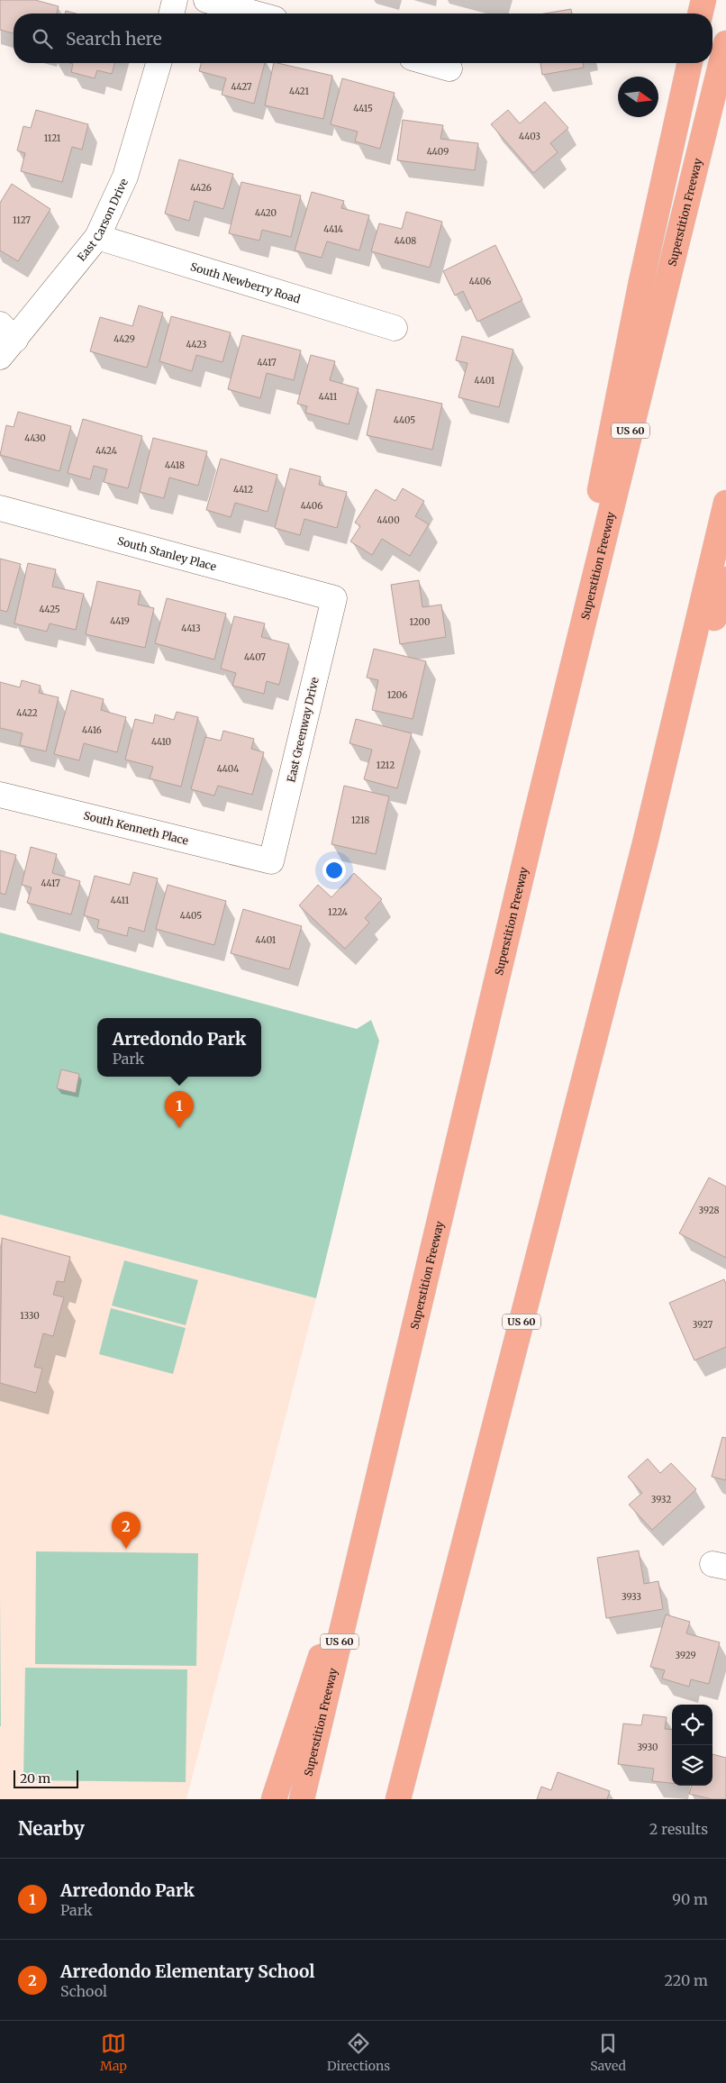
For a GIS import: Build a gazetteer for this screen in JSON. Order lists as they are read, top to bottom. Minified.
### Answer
{"streets":{"highway":["Superstition Freeway","US 60"],"street":["East Carson Drive","South Newberry Road","South Stanley Place","East Greenway Drive","South Kenneth Place"]},"crossings":[["East Carson Drive","South Newberry Road"],["South Stanley Place","East Greenway Drive"],["East Greenway Drive","South Kenneth Place"]],"house_numbers":["4427","4421","4415","4403","1121","4409","4426","4420","1127","4414","4408","4406","4429","4423","4417","4401","4411","4405","4430","4424","4418","4412","4406","4400","4425","4419","1200","4413","4407","1206","4422","4416","4410","1212","4404","1218","4417","4411","1224","4405","4401","3928","1330","3927","3932","3933","3929","3930"],"scale_bar":"20 m","north":"right","page":{"search":"Search here","popup":["Arredondo Park","Park"],"pins":["1","2"],"scale":"20 m","heading":["Nearby","2 results"],"list":[{"mark":"1","name":"Arredondo Park","note":"Park","value":"90 m"},{"mark":"2","name":"Arredondo Elementary School","note":"School","value":"220 m"}],"nav":["Map","Directions","Saved"]}}
